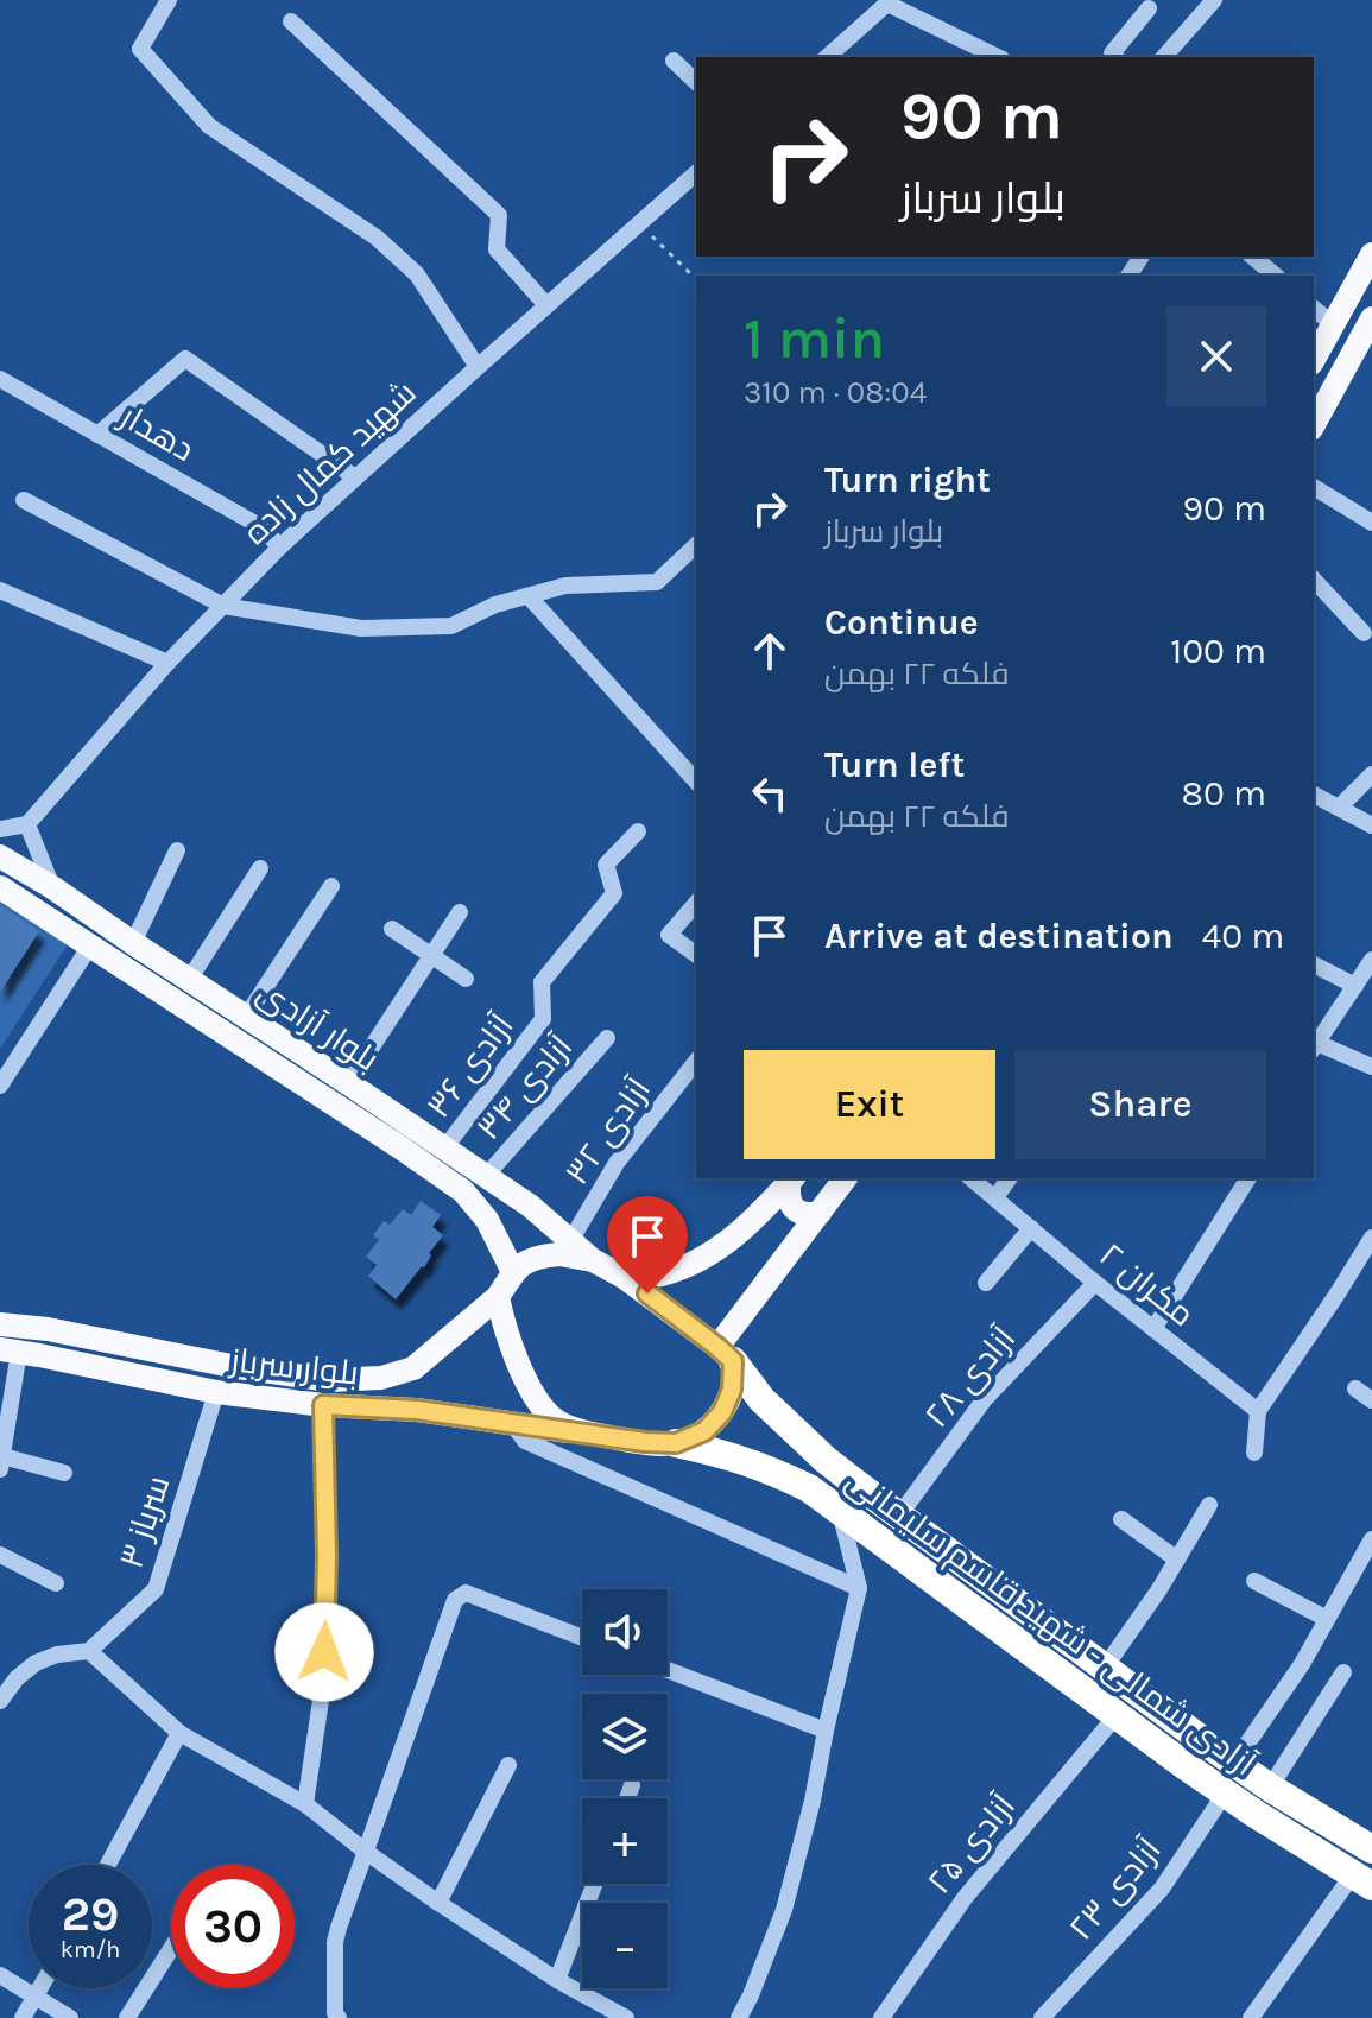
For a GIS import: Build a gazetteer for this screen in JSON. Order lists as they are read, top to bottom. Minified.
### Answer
{"streets":{"highway":["آزادی شمالی - شهید قاسم سلیمانی"],"main road":["بلوار آزادی","بلوار سرباز"],"street":["دهدار","شهید کمال زاده","آزادی ۳۶","آزادی ۳۴","آزادی ۳۲","مکران ۲","آزادی ۲۸","سرباز ۳","آزادی ۲۵","آزادی ۲۳"]},"crossings":[["دهدار","شهید کمال زاده"],["بلوار آزادی","آزادی ۳۶"],["بلوار آزادی","آزادی ۳۴"],["بلوار آزادی","آزادی ۳۲"],["بلوار آزادی","بلوار سرباز"],["بلوار آزادی","آزادی شمالی - شهید قاسم سلیمانی"],["مکران ۲","آزادی ۲۸"],["بلوار سرباز","سرباز ۳"],["بلوار سرباز","آزادی شمالی - شهید قاسم سلیمانی"],["آزادی ۲۸","آزادی شمالی - شهید قاسم سلیمانی"],["آزادی شمالی - شهید قاسم سلیمانی","آزادی ۲۵"],["آزادی شمالی - شهید قاسم سلیمانی","آزادی ۲۳"]],"page":{"turn":["90 m","بلوار سرباز"],"heading":["1 min","310 m · 08:04"],"list":[{"name":"Turn right","note":"بلوار سرباز","value":"90 m"},{"name":"Continue","note":"فلکه ۲۲ بهمن","value":"100 m"},{"name":"Turn left","note":"فلکه ۲۲ بهمن","value":"80 m"},{"name":"Arrive at destination","value":"40 m"}],"buttons":["Exit","Share"],"map_buttons":["+","−"],"speed":"29 km/h","limit":"30"}}
